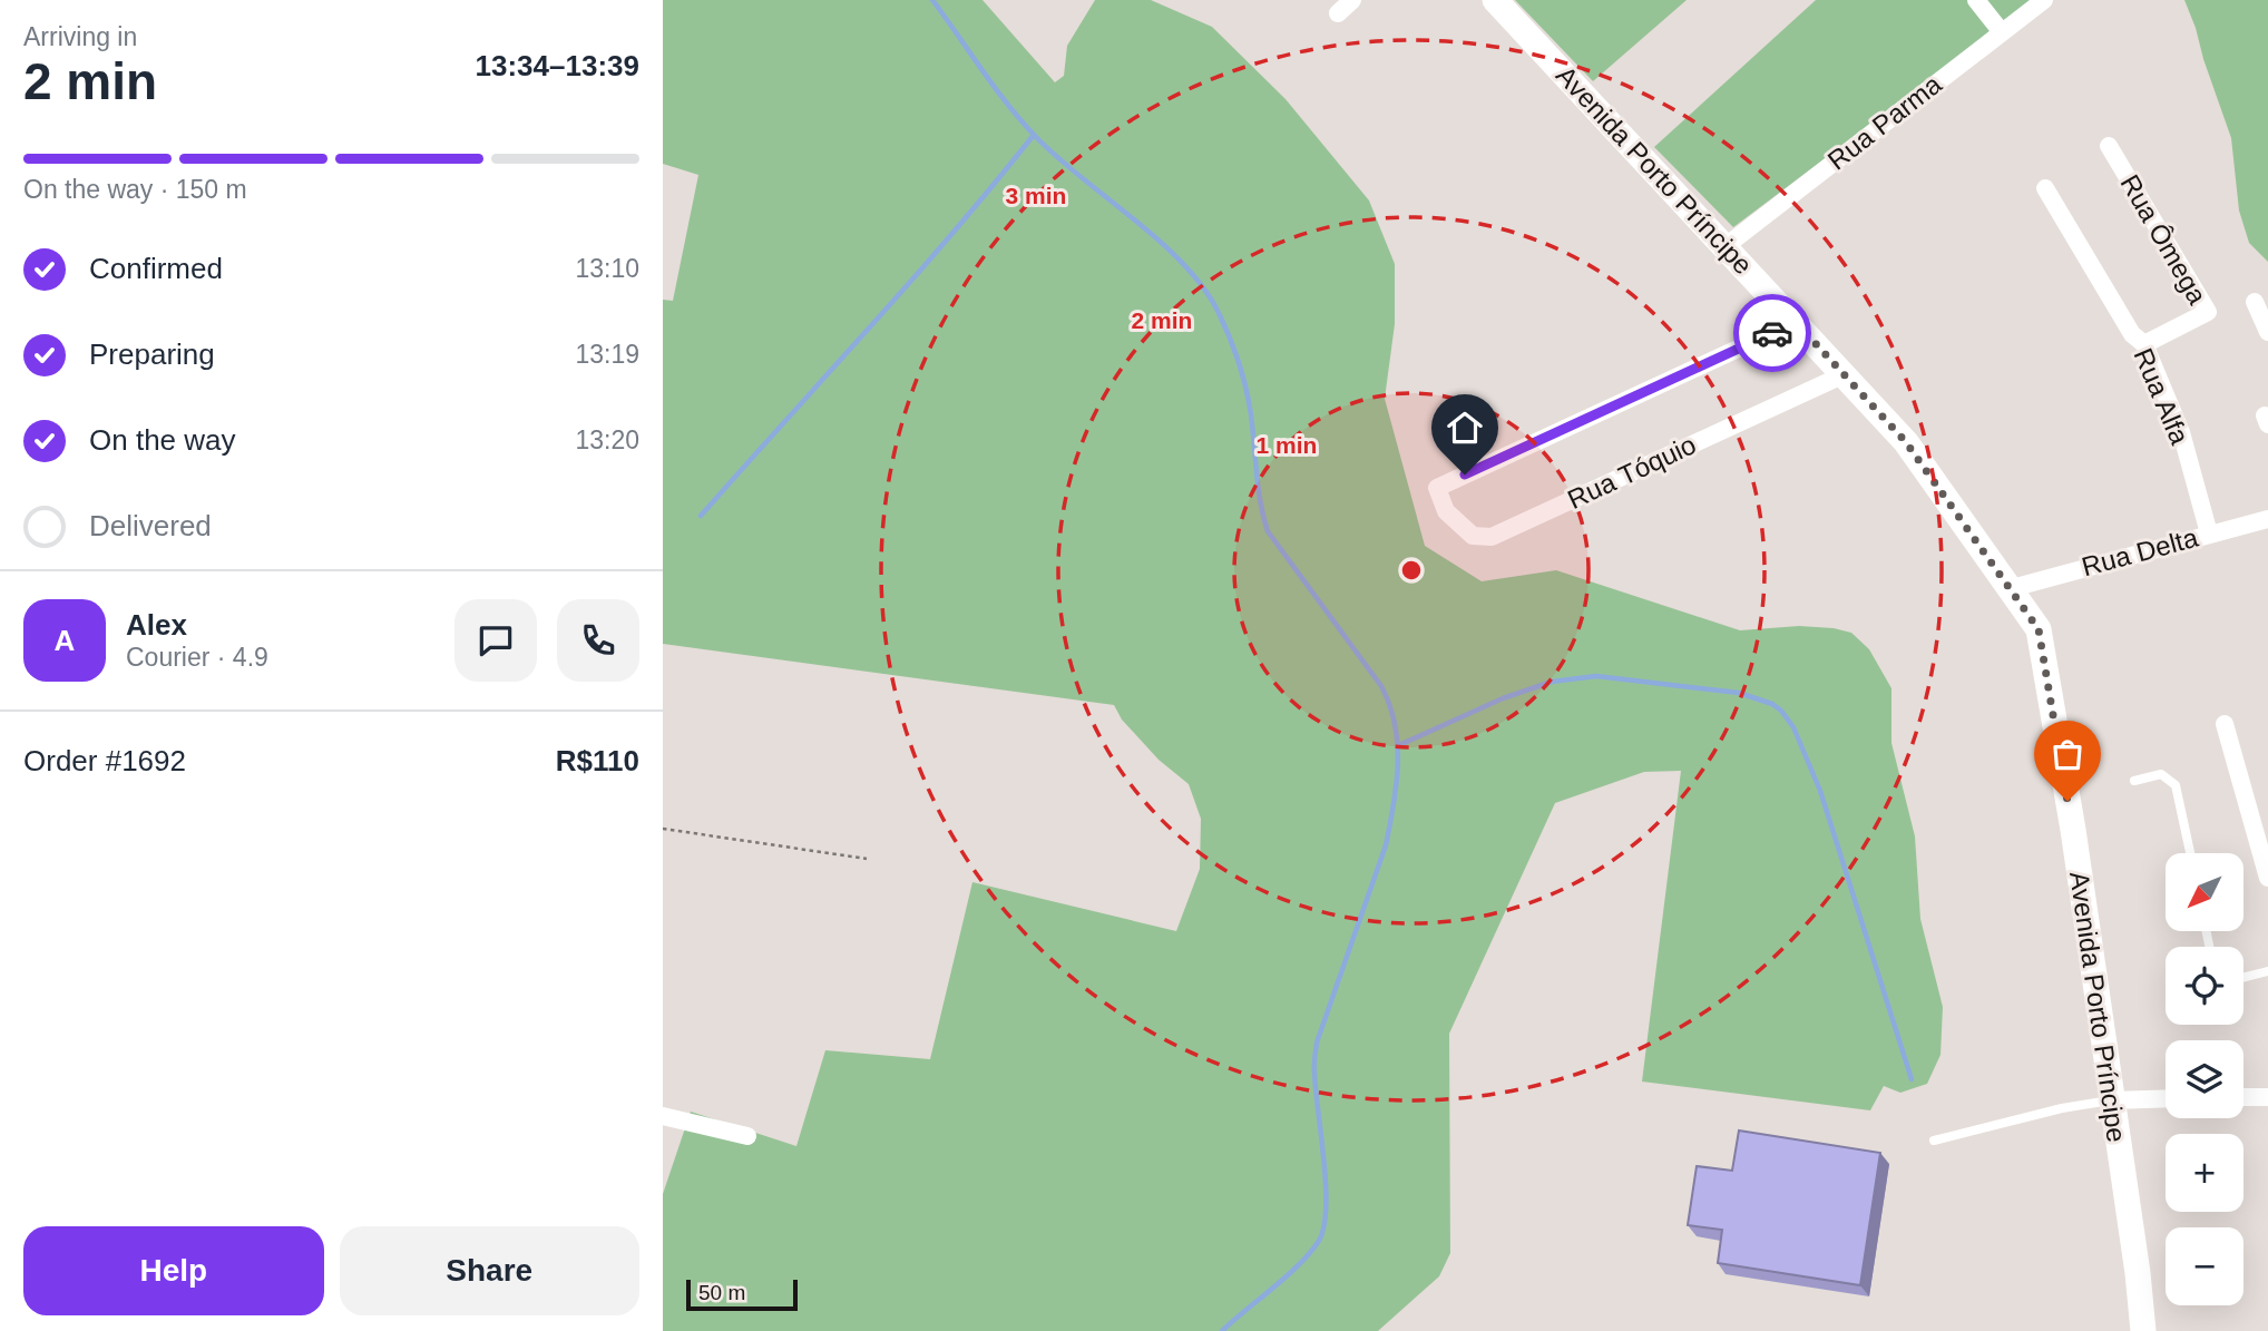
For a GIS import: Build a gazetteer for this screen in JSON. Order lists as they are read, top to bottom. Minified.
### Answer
{"streets":{"street":["Rua Parma","Avenida Porto Príncipe","Rua Ômega","Rua Alfa","Rua Tóquio","Rua Delta"]},"crossings":[["Rua Parma","Avenida Porto Príncipe"],["Avenida Porto Príncipe","Rua Tóquio"],["Avenida Porto Príncipe","Rua Delta"],["Rua Ômega","Rua Alfa"],["Rua Alfa","Rua Delta"]],"scale_bar":"50 m","north":"bottom left","page":{"heading":["2 min","Arriving in","13:34–13:39"],"panel":["Alex","Courier · 4.9","Order #1692","R$110"],"bar":"On the way · 150 m","list":[["Confirmed","13:10"],["Preparing","13:19"],["On the way","13:20"],"Delivered"],"round":"A","map_buttons":["+","−"],"buttons":["Help","Share"],"scale":"50 m"},"rings":["3 min","2 min","1 min"]}
